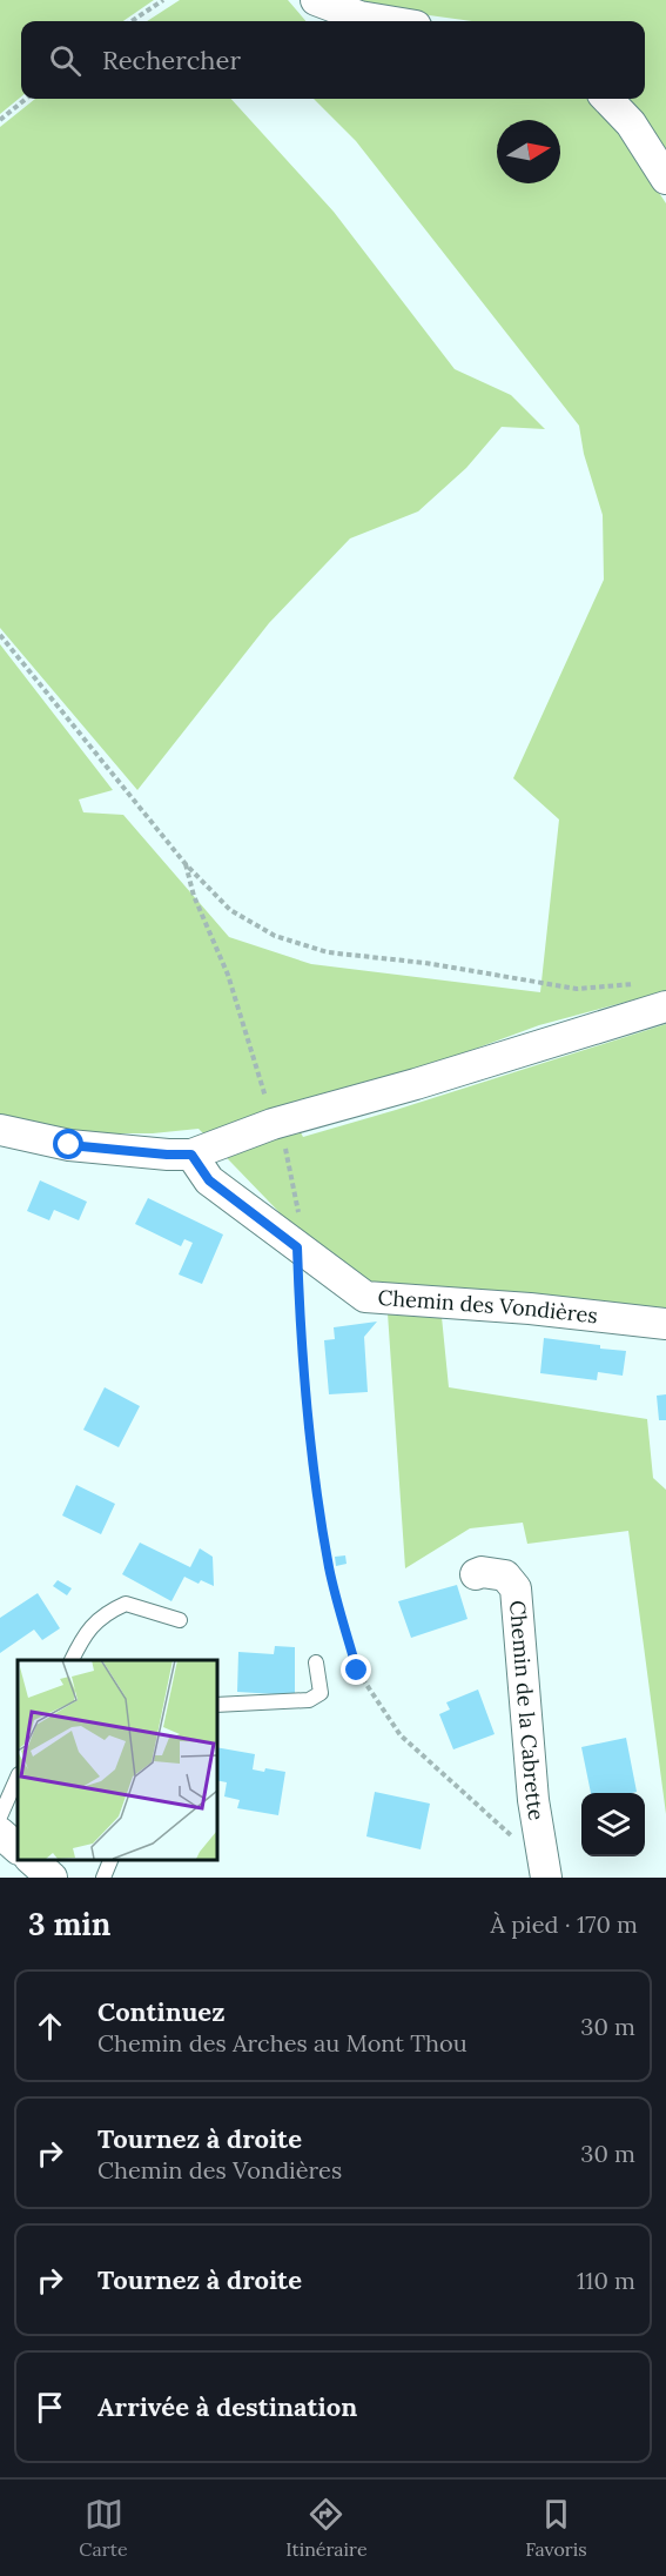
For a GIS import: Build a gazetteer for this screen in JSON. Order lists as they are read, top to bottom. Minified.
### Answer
{"streets":{"street":["Chemin des Vondières","Chemin de la Cabrette"]},"north":"right","page":{"search":"Rechercher","heading":["3 min","À pied · 170 m"],"list":[["Continuez","Chemin des Arches au Mont Thou","30 m"],["Tournez à droite","Chemin des Vondières","30 m"],["Tournez à droite","110 m"],"Arrivée à destination"],"nav":["Carte","Itinéraire","Favoris"]}}
